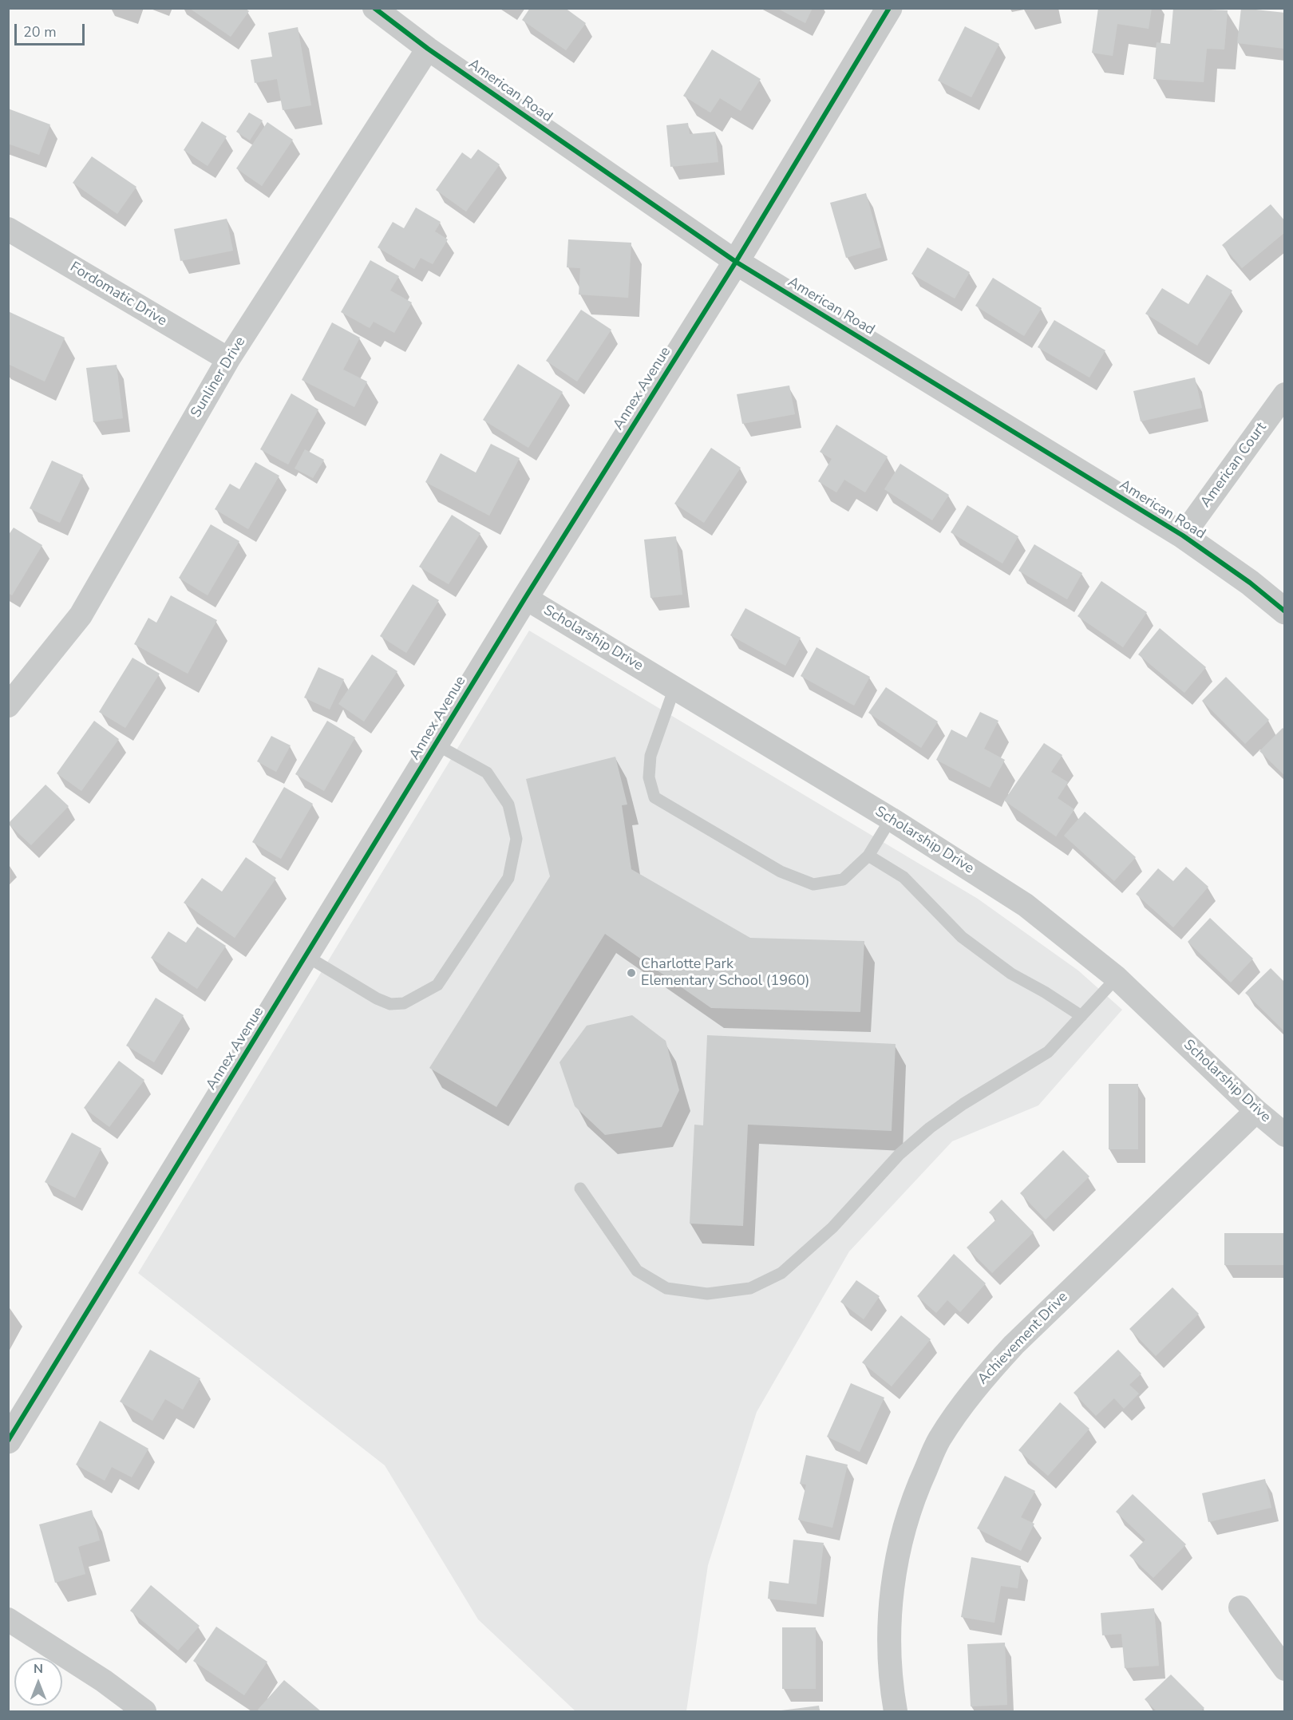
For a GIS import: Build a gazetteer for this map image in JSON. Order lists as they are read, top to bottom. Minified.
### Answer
{"streets":{"street":["American Road","Fordomatic Drive","Sunliner Drive","Annex Avenue","American Court","Scholarship Drive","Achievement Drive"]},"crossings":[["American Road","Sunliner Drive"],["American Road","Annex Avenue"],["American Road","American Court"],["Fordomatic Drive","Sunliner Drive"],["Annex Avenue","Scholarship Drive"],["Scholarship Drive","Achievement Drive"]],"places":["Charlotte Park Elementary School (1960)"],"scale_bar":"20 m","north":"top"}
